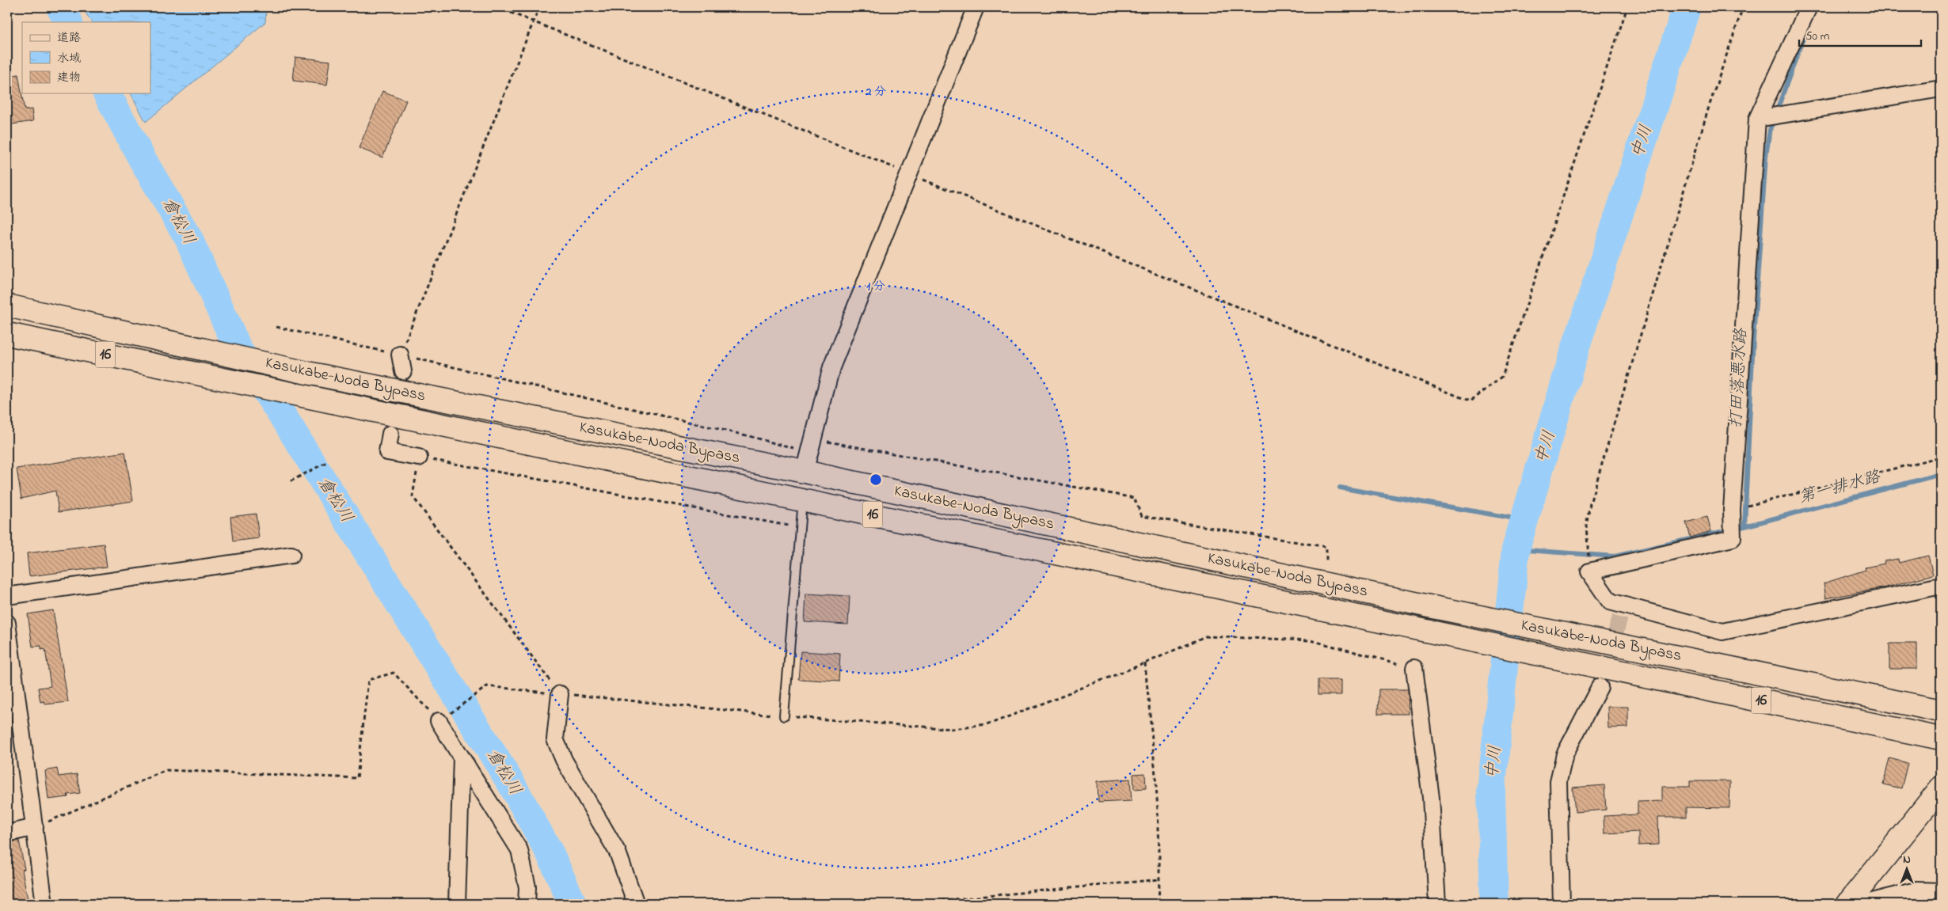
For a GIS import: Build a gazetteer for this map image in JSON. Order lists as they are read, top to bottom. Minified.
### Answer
{"streets":{"main road":["16","Kasukabe-Noda Bypass"]},"water":["中川","倉松川","打田落悪水路","第一排水路"],"legend":["道路","水域","建物"],"scale_bar":"50 m","north":"top","rings":["2 分","1 分"]}
